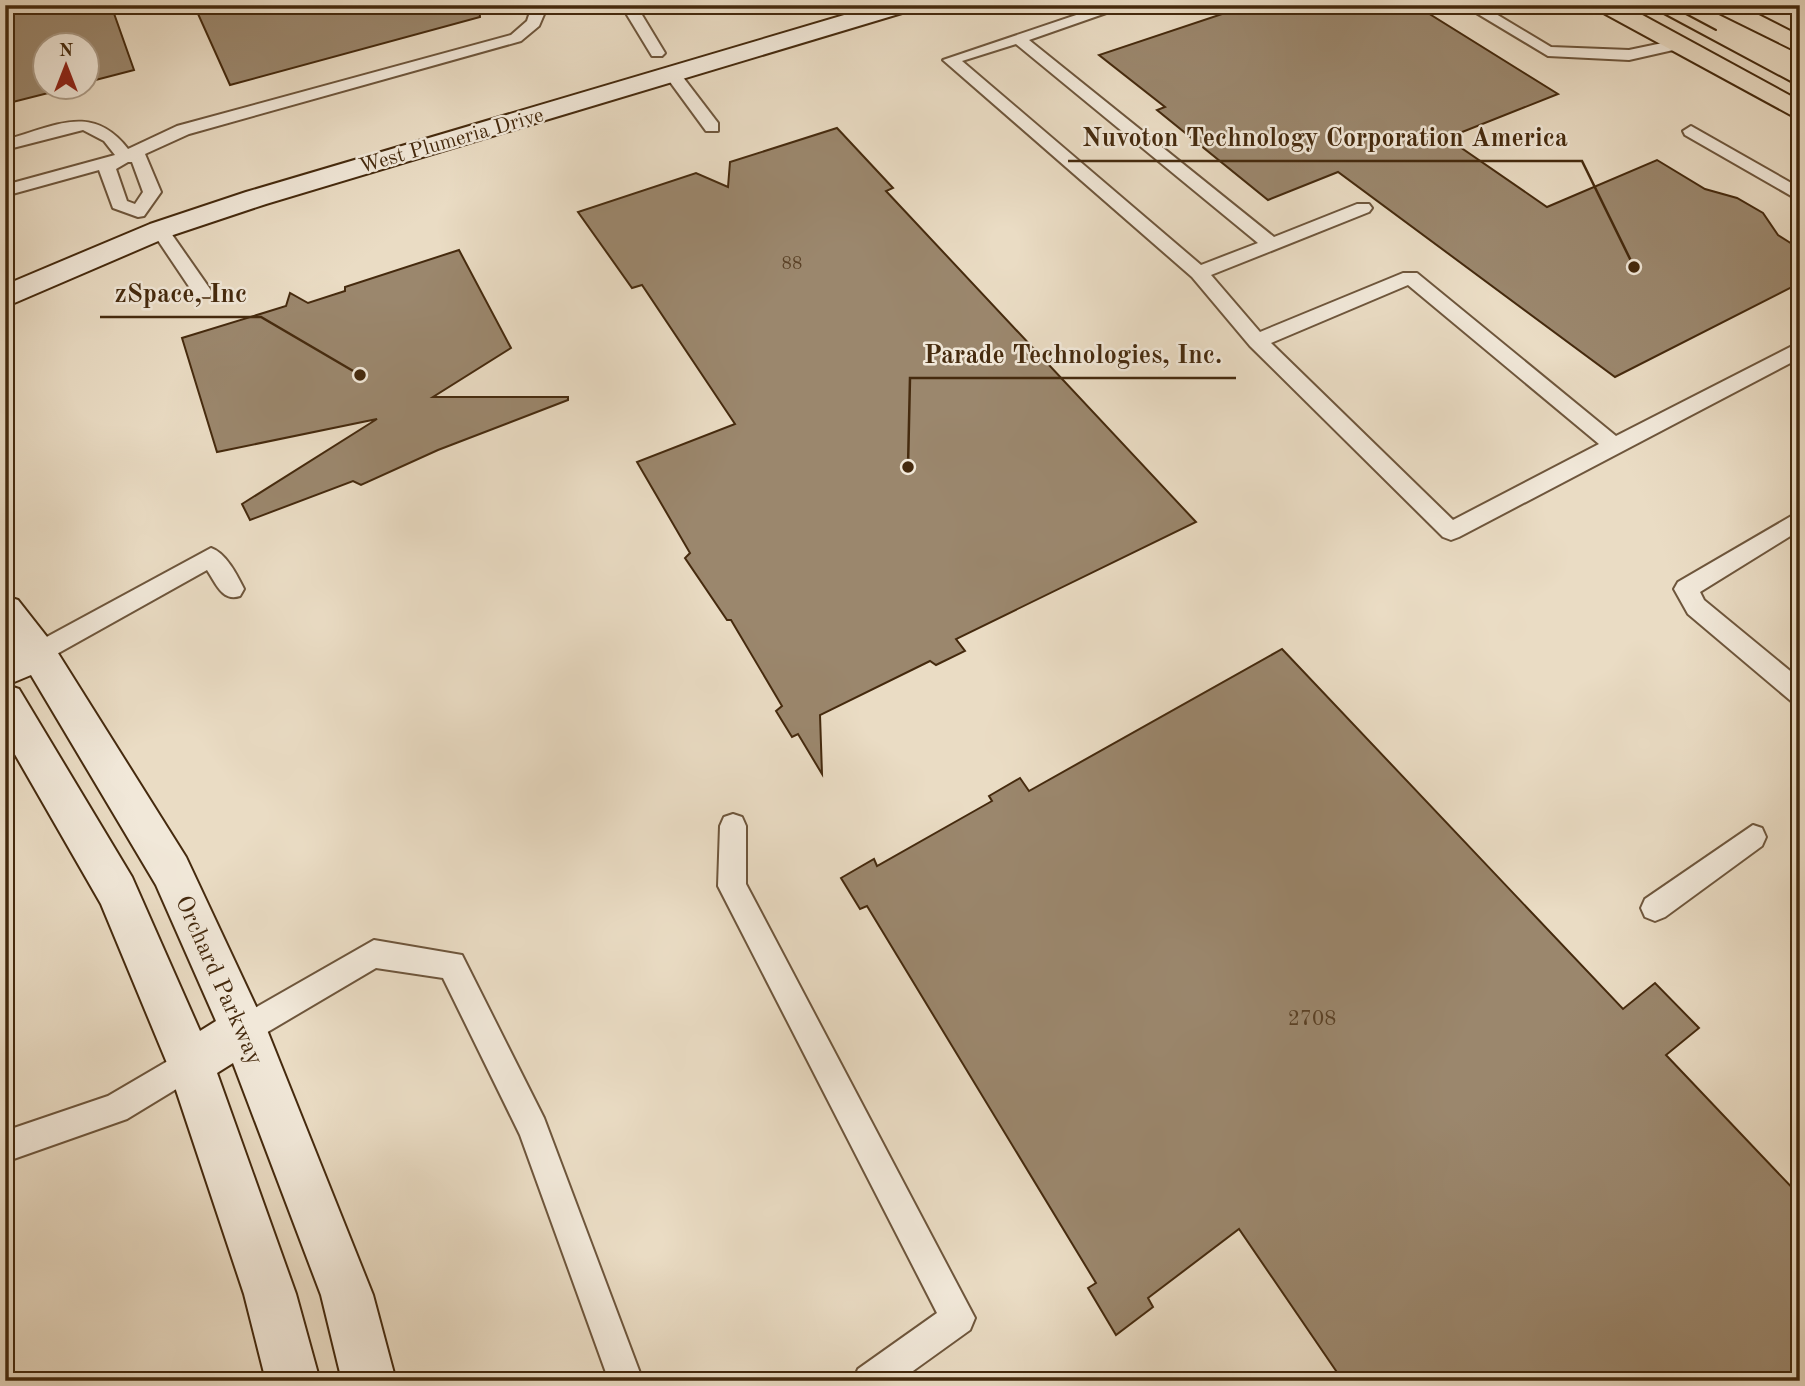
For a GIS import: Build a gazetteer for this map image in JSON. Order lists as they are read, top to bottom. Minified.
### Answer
{"streets":{"street":["West Plumeria Drive","Orchard Parkway"]},"places":["Nuvoton Technology Corporation America","zSpace, Inc","Parade Technologies, Inc."],"house_numbers":["88","2708"],"north":"top"}
